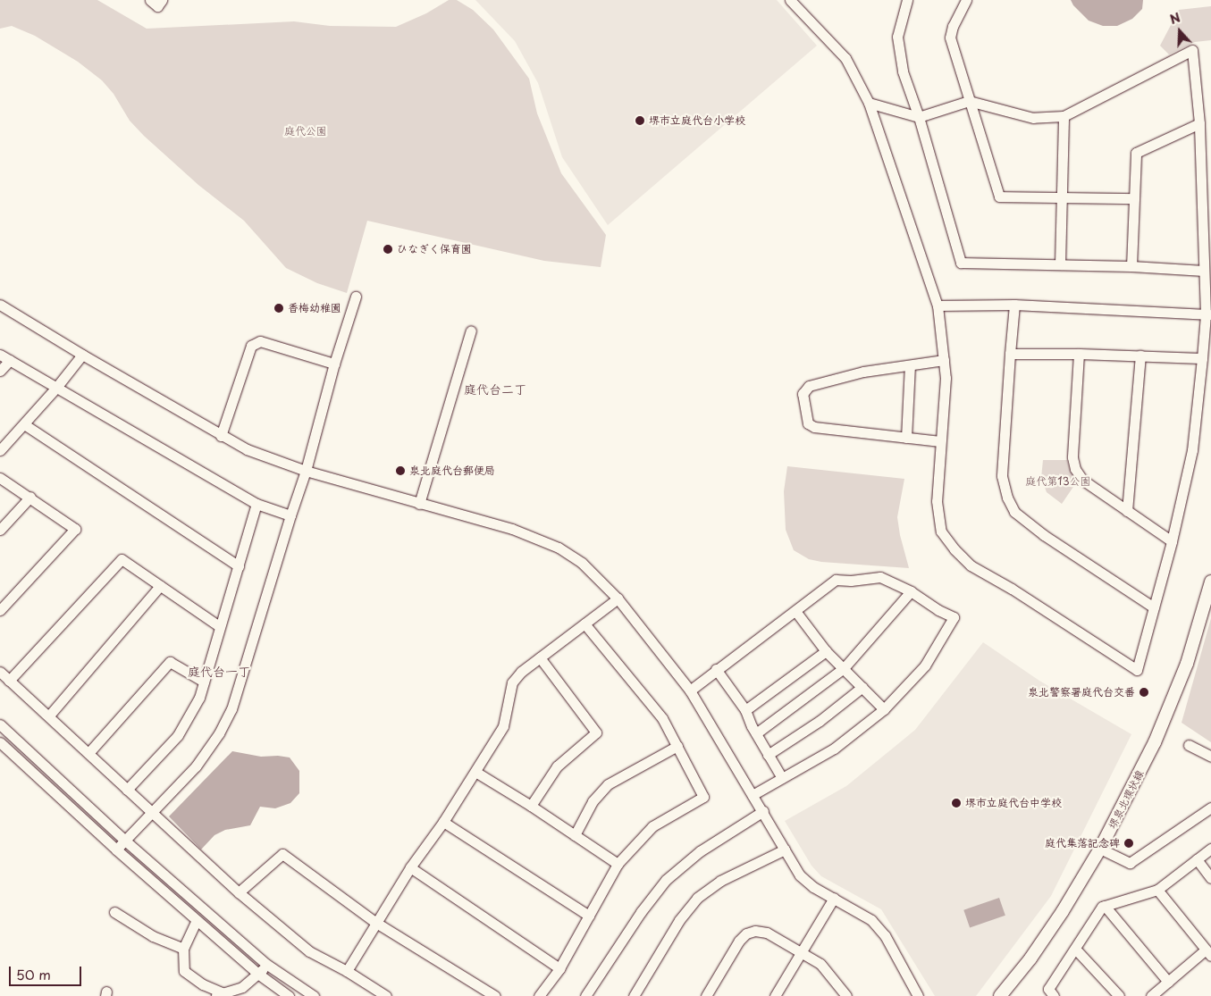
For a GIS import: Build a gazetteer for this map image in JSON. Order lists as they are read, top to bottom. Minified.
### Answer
{"streets":{"main road":["堺泉北環状線"]},"districts":["庭代台二丁","庭代台一丁"],"parks":["庭代公園","庭代第13公園"],"places":["堺市立庭代台小学校","ひなぎく保育園","香梅幼稚園","泉北庭代台郵便局","泉北警察署庭代台交番","堺市立庭代台中学校","庭代集落記念碑"],"scale_bar":"50 m","north":"top"}
